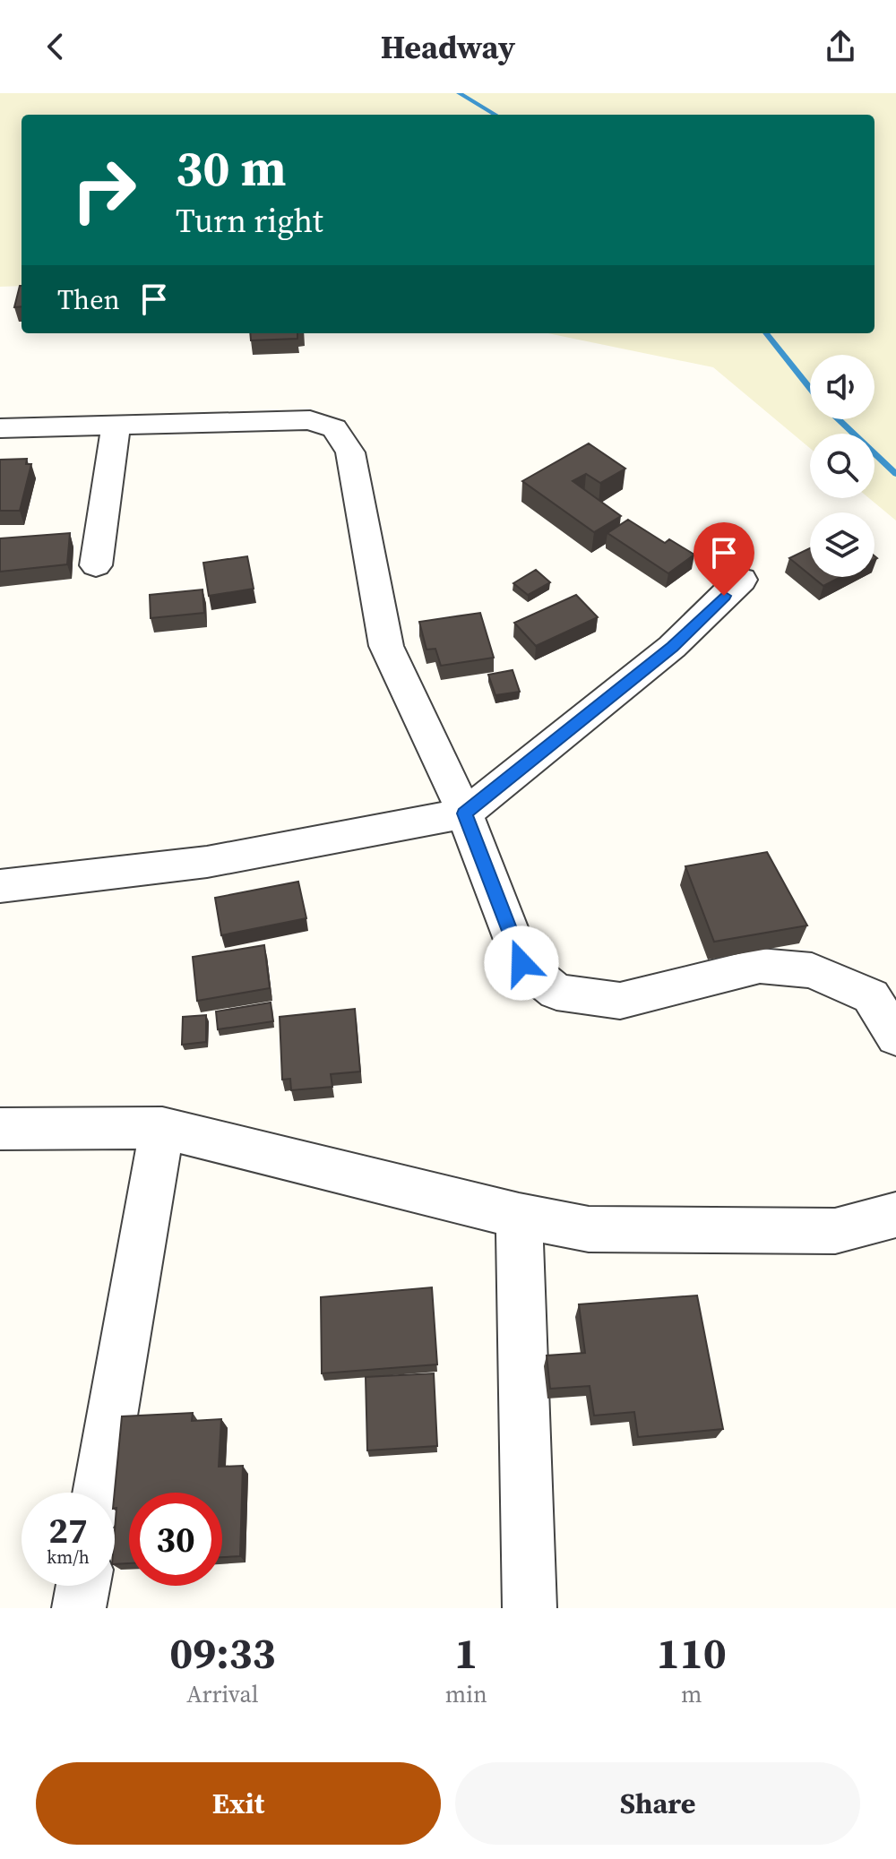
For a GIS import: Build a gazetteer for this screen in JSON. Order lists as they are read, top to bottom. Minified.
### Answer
{"page":{"header":"Headway","turn":["30 m","Turn right"],"then":"Then","speed":"27 km/h","limit":"30","eta":["09:33","Arrival","1","min","110","m"],"buttons":["Exit","Share"]}}
